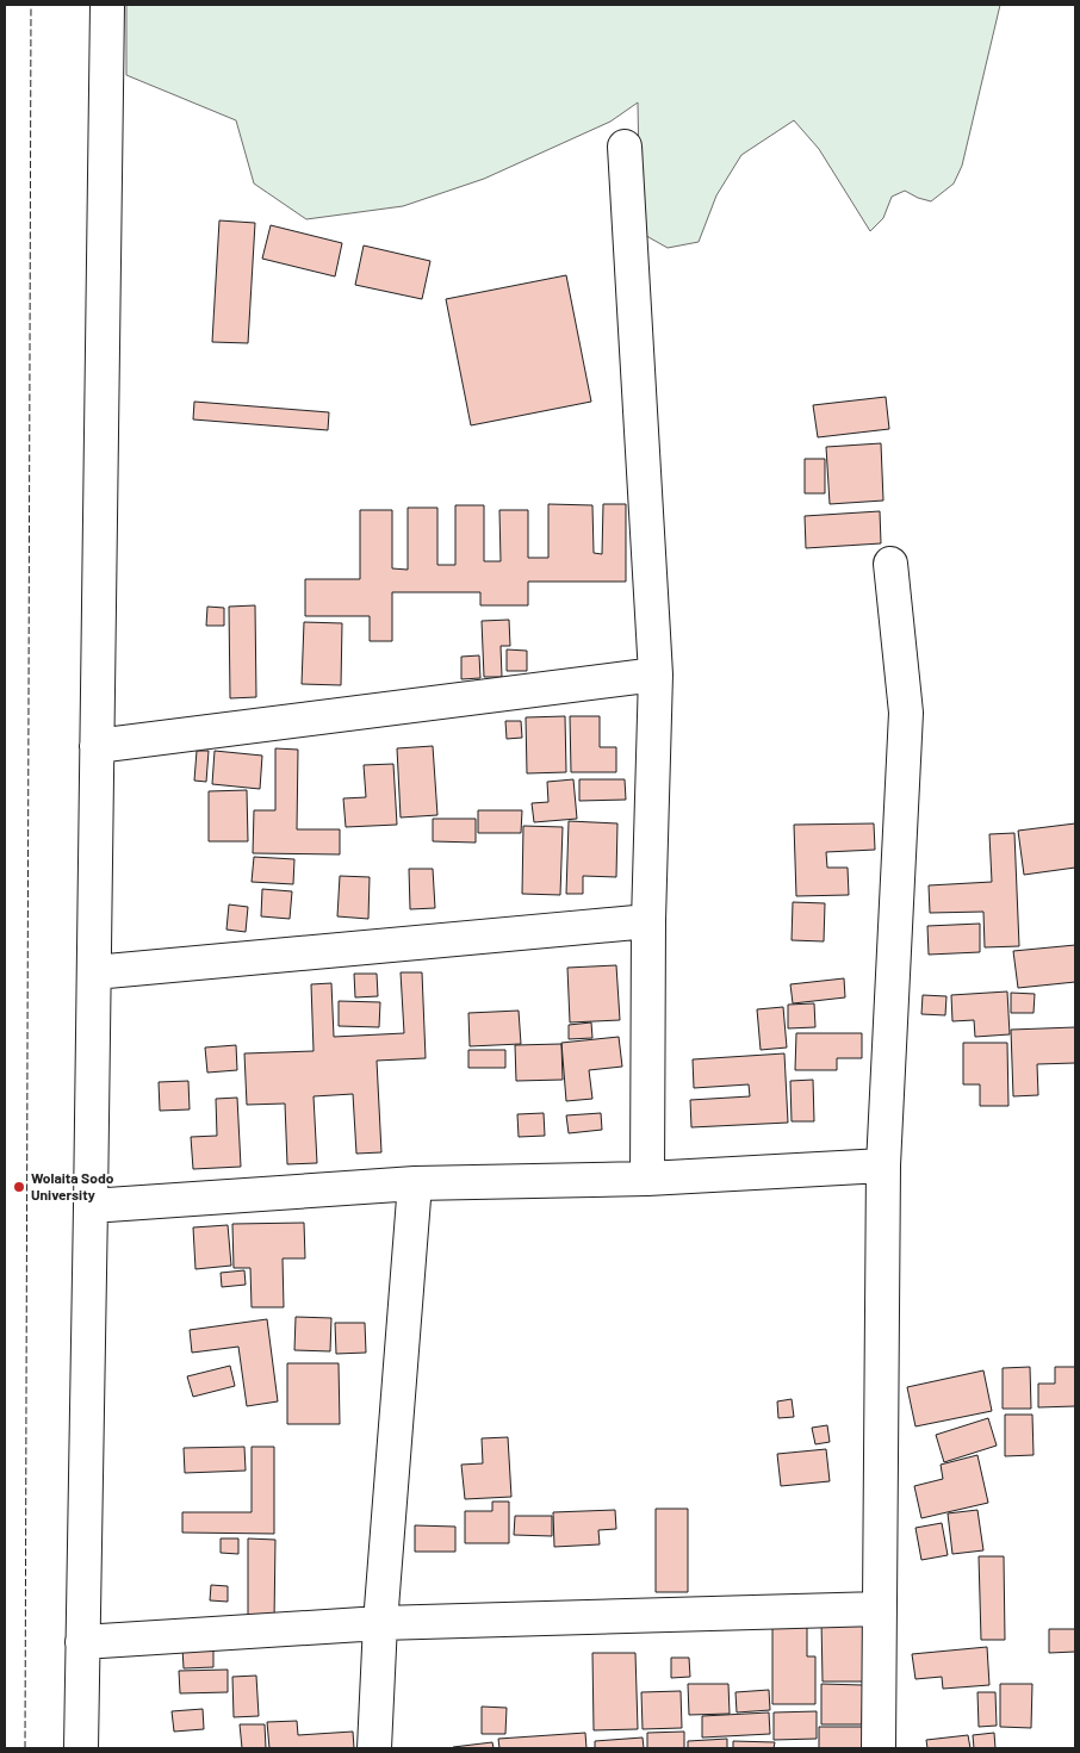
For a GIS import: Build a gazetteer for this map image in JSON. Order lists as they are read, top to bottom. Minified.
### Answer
{"places":["Wolaita Sodo University"]}
